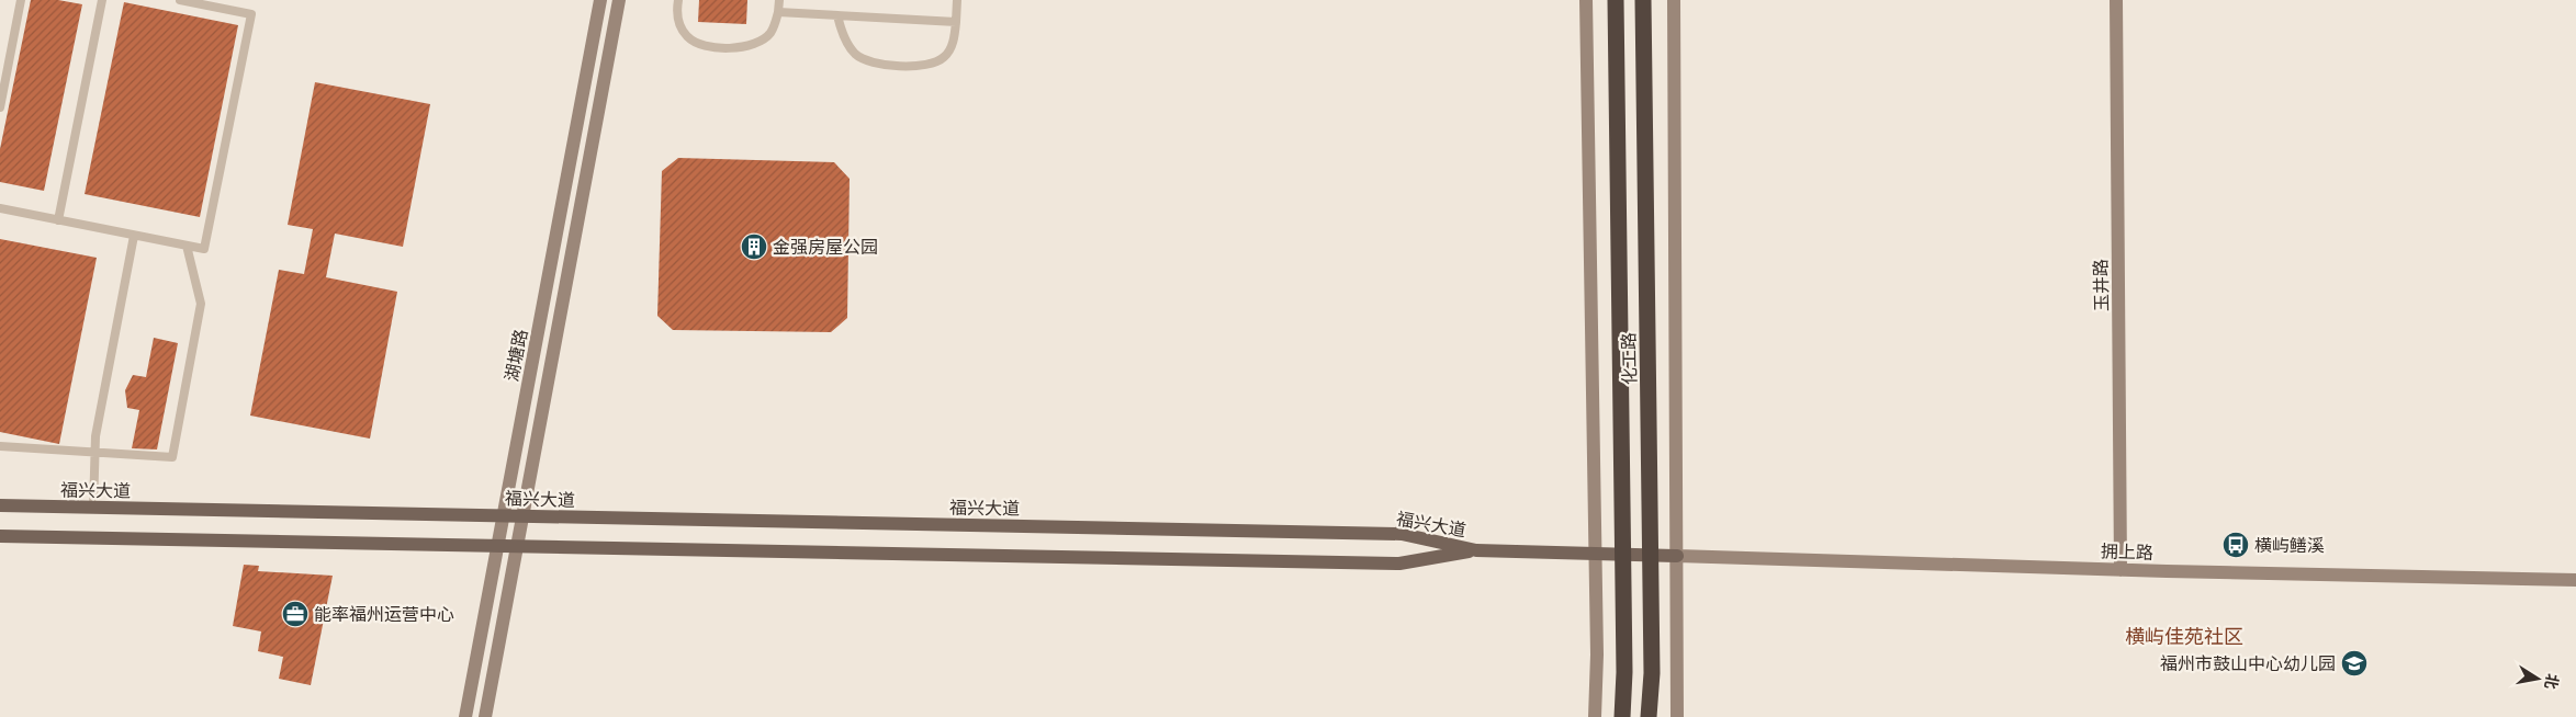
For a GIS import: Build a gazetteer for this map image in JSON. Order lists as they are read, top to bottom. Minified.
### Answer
{"streets":{"highway":["化工路"],"main road":["玉井路","湖塘路","福兴大道","拥上路"]},"crossings":[["玉井路","拥上路"],["湖塘路","福兴大道"]],"districts":["横屿佳苑社区"],"places":{"building":["金强房屋公园"],"bus stop":["横屿鳝溪"],"office":["能率福州运营中心"],"school or university":["福州市鼓山中心幼儿园"]},"north":"right"}
